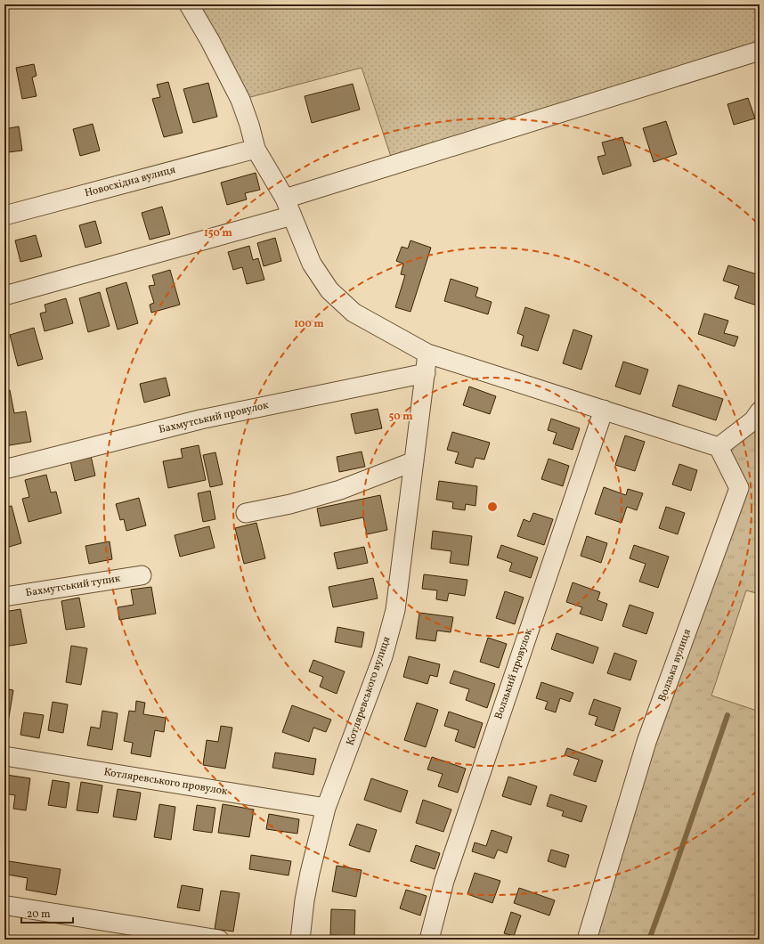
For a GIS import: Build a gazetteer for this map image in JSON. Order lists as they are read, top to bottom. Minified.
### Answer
{"streets":{"street":["Новосхідна вулиця","Бахмутський провулок","Бахмутський тупик","Волзька вулиця","Волзький провулок","Котляревського вулиця","Котляревського провулок"]},"crossings":[["Бахмутський провулок","Котляревського вулиця"],["Котляревського вулиця","Котляревського провулок"]],"scale_bar":"20 m","rings":["150 m","100 m","50 m"]}
